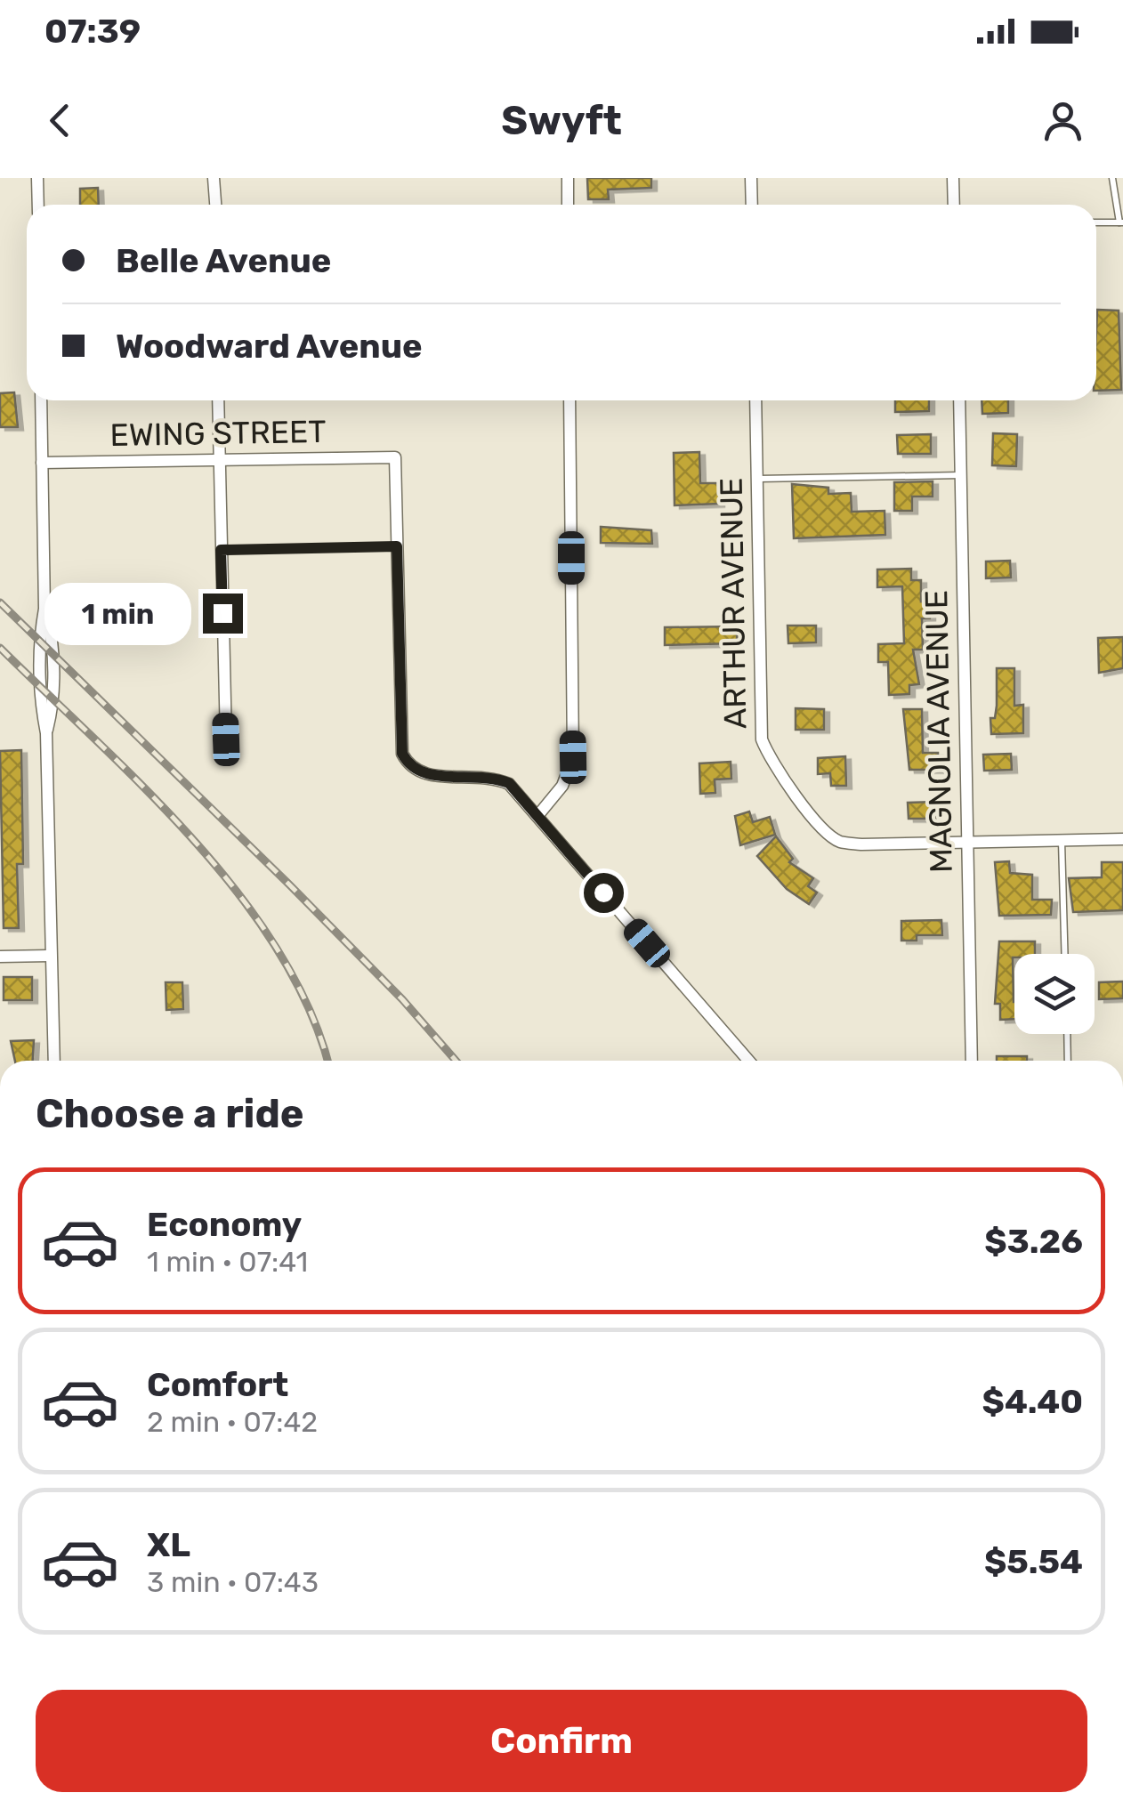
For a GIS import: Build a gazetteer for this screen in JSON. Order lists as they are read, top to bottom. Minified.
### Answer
{"streets":{"street":["EWING STREET","ARTHUR AVENUE","MAGNOLIA AVENUE"]},"crossings":[["ARTHUR AVENUE","MAGNOLIA AVENUE"]],"page":{"status":"07:39","header":"Swyft","banner":["Belle Avenue","Woodward Avenue"],"bubble":"1 min","heading":"Choose a ride","list":[{"name":"Economy","note":"1 min · 07:41","value":"$3.26"},{"name":"Comfort","note":"2 min · 07:42","value":"$4.40"},{"name":"XL","note":"3 min · 07:43","value":"$5.54"}],"buttons":"Confirm"}}
